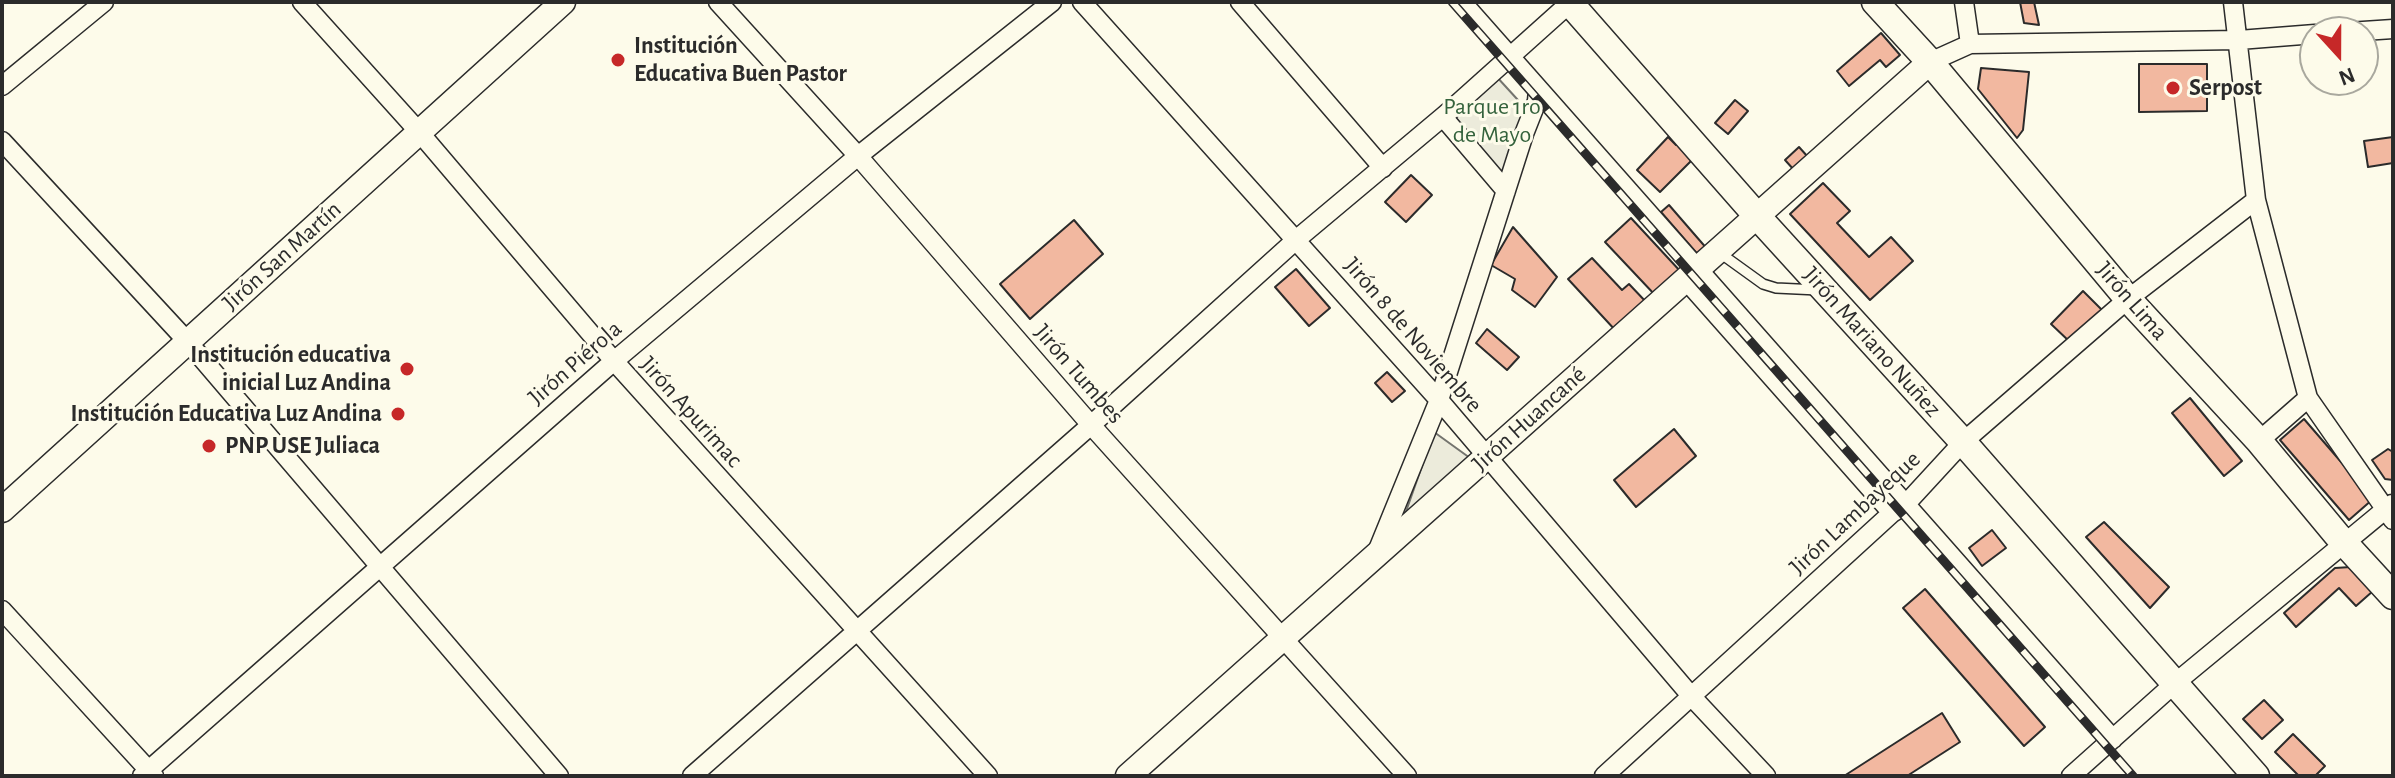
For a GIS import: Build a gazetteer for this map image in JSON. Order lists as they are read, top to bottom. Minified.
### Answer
{"streets":{"main road":["Jirón Lima","Jirón Mariano Nuñez"],"street":["Jirón San Martín","Jirón 8 de Noviembre","Jirón Piérola","Jirón Tumbes","Jirón Apurimac","Jirón Huancané","Jirón Lambayeque"]},"crossings":[["Jirón San Martín","Jirón Apurimac"],["Jirón Lima","Jirón Huancané"],["Jirón Lima","Jirón Lambayeque"],["Jirón 8 de Noviembre","Jirón Huancané"],["Jirón 8 de Noviembre","Jirón Lambayeque"],["Jirón Mariano Nuñez","Jirón Huancané"],["Jirón Mariano Nuñez","Jirón Lambayeque"],["Jirón Piérola","Jirón Tumbes"],["Jirón Piérola","Jirón Apurimac"],["Jirón Tumbes","Jirón Huancané"]],"parks":["Parque 1ro de Mayo"],"places":["Institución Educativa Buen Pastor","Serpost","Institución educativa inicial Luz Andina","Institución Educativa Luz Andina","PNP USE Juliaca"],"north":"bottom"}
